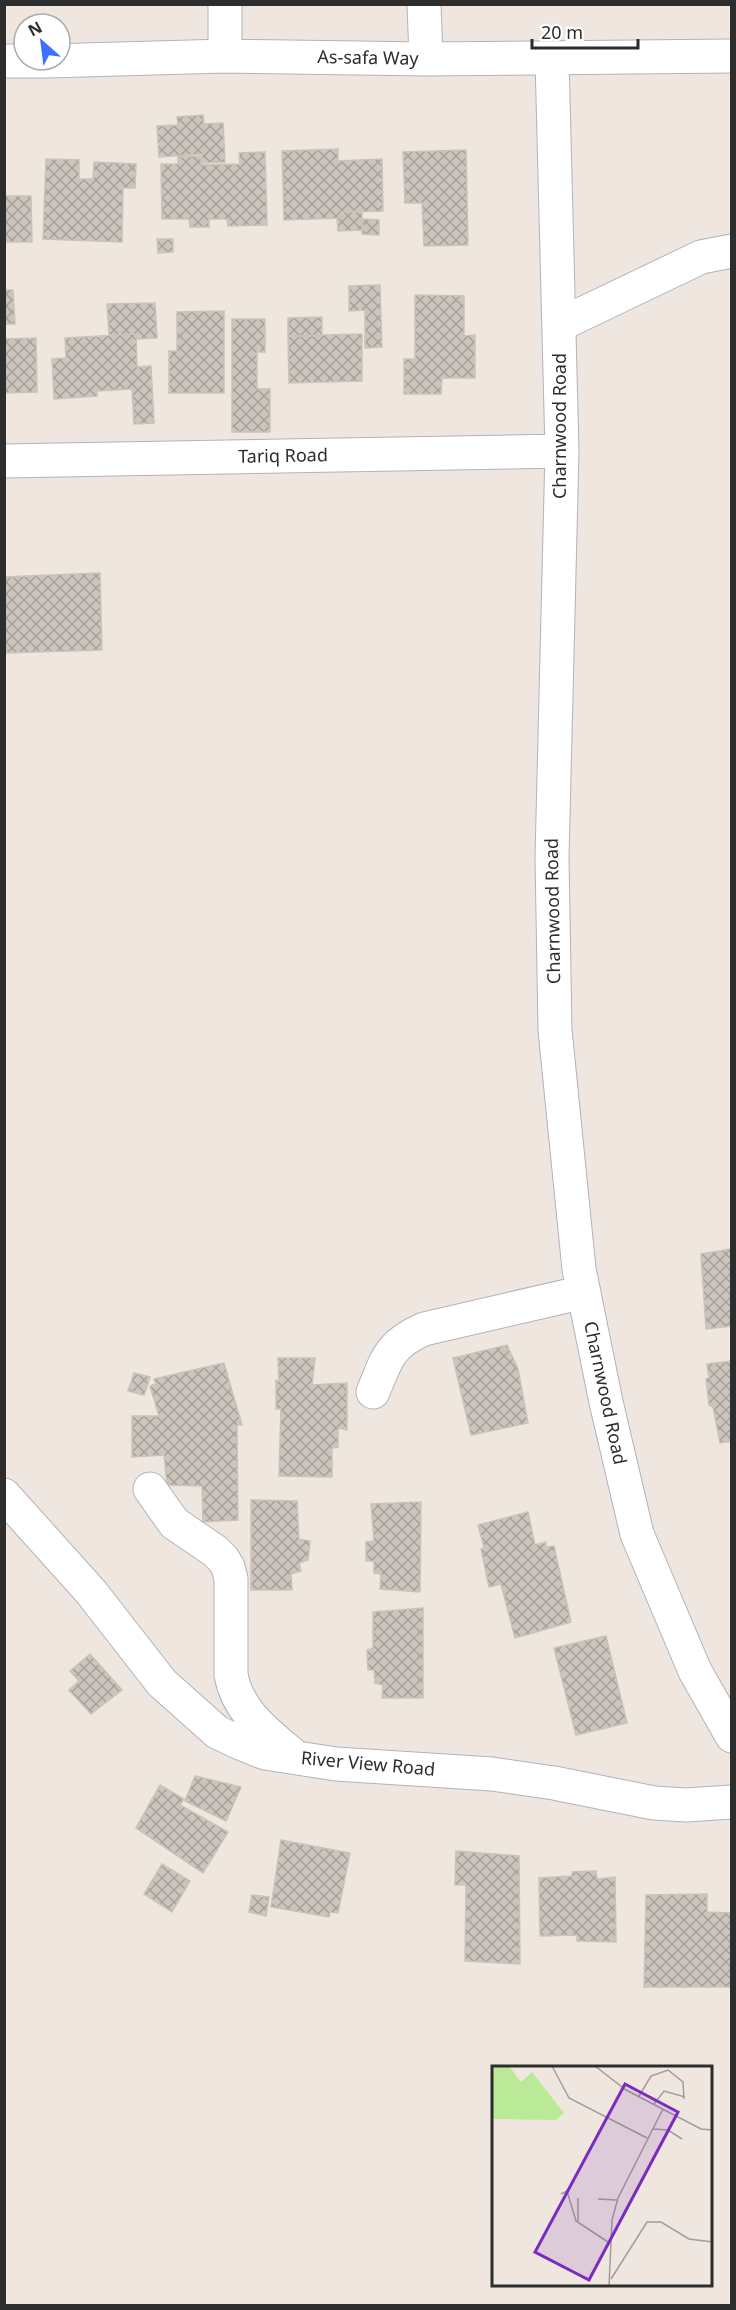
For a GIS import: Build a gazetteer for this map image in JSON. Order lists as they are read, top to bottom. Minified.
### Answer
{"streets":{"street":["As-safa Way","Charnwood Road","Tariq Road","River View Road"]},"crossings":[["As-safa Way","Charnwood Road"],["Charnwood Road","Tariq Road"]],"scale_bar":"20 m","north":"top left"}
